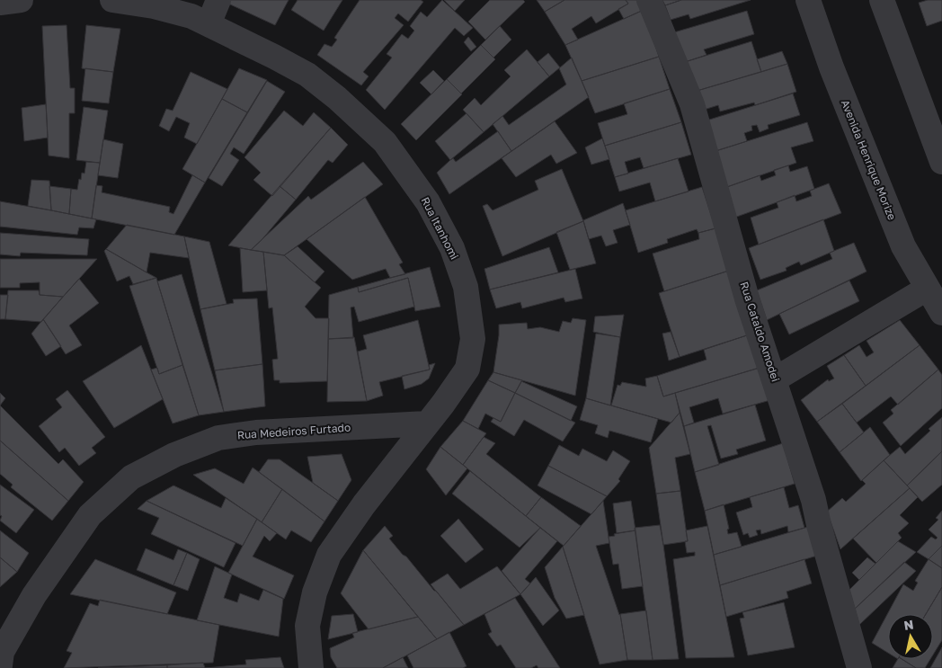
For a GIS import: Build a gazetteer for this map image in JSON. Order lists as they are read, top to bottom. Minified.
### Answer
{"streets":{"street":["Avenida Henrique Morize","Rua Itanhomi","Rua Cataldo Amodei","Rua Medeiros Furtado"]},"crossings":[["Rua Itanhomi","Rua Medeiros Furtado"]],"north":"top"}
